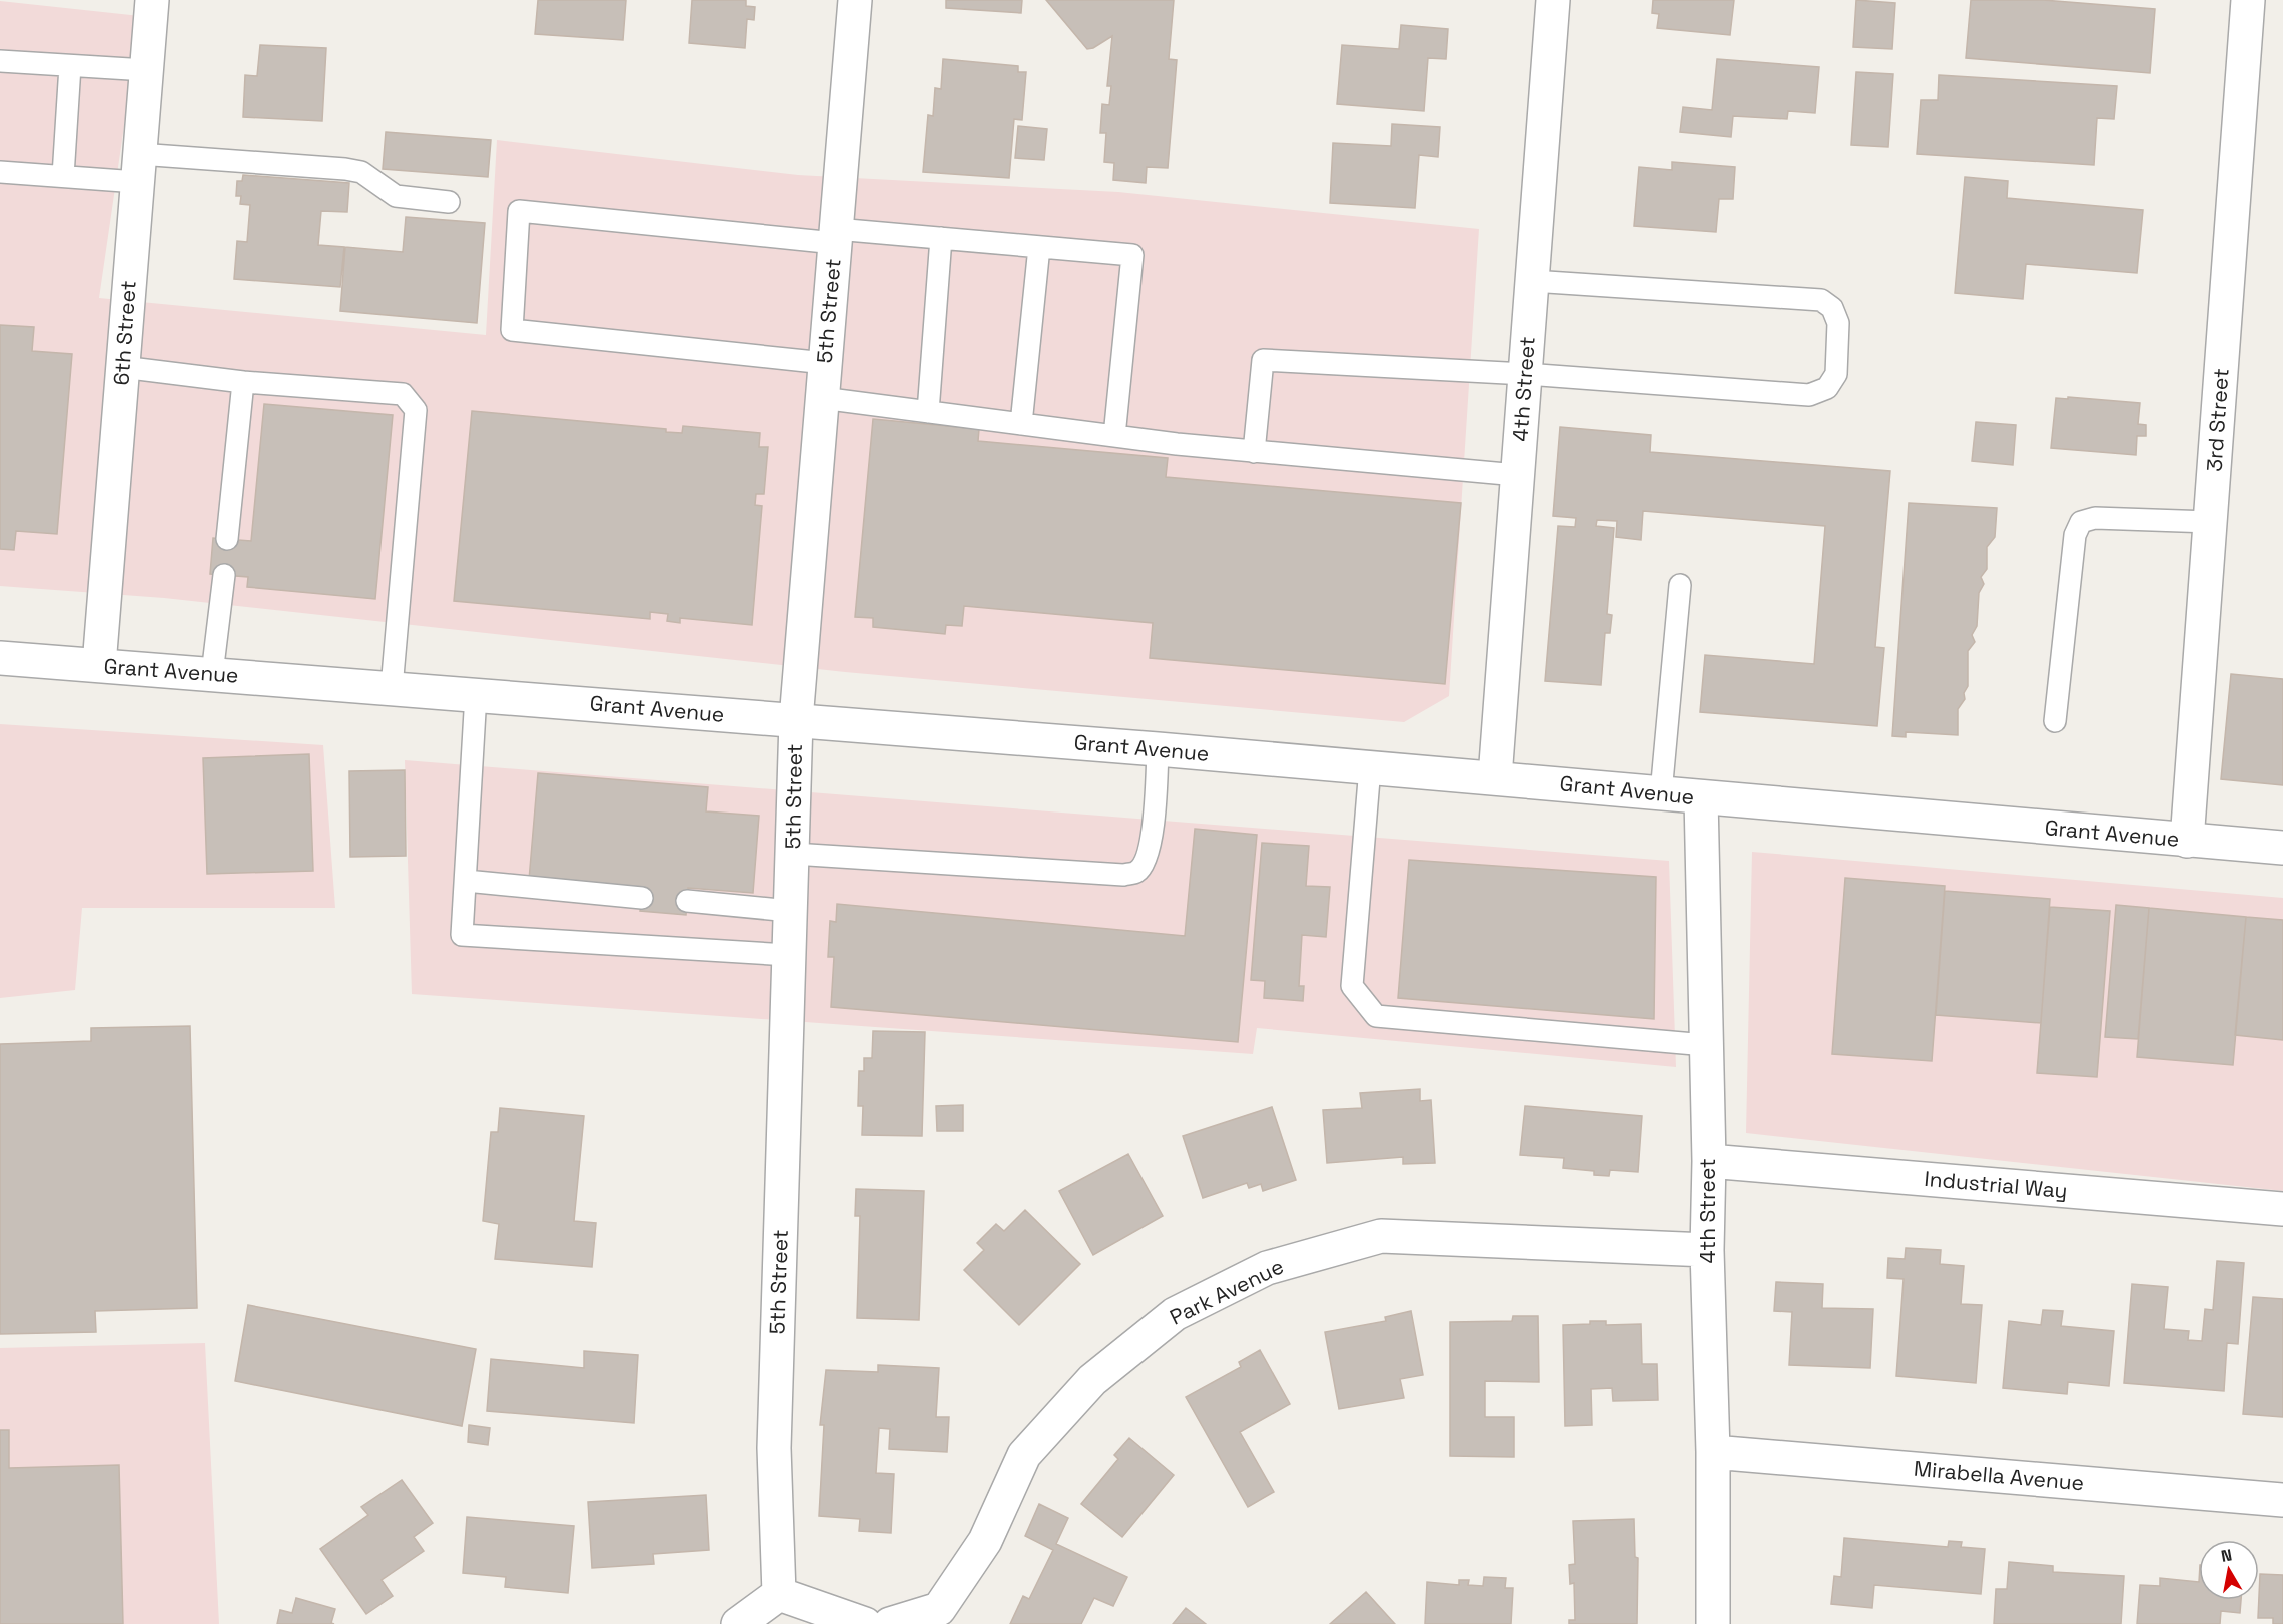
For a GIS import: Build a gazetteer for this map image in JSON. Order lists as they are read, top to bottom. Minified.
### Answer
{"streets":{"street":["5th Street","6th Street","4th Street","3rd Street","Grant Avenue","Industrial Way","Park Avenue","Mirabella Avenue"]},"crossings":[["5th Street","Grant Avenue"],["6th Street","Grant Avenue"],["4th Street","Grant Avenue"],["4th Street","Industrial Way"],["4th Street","Park Avenue"],["4th Street","Mirabella Avenue"],["3rd Street","Grant Avenue"]],"north":"top"}
